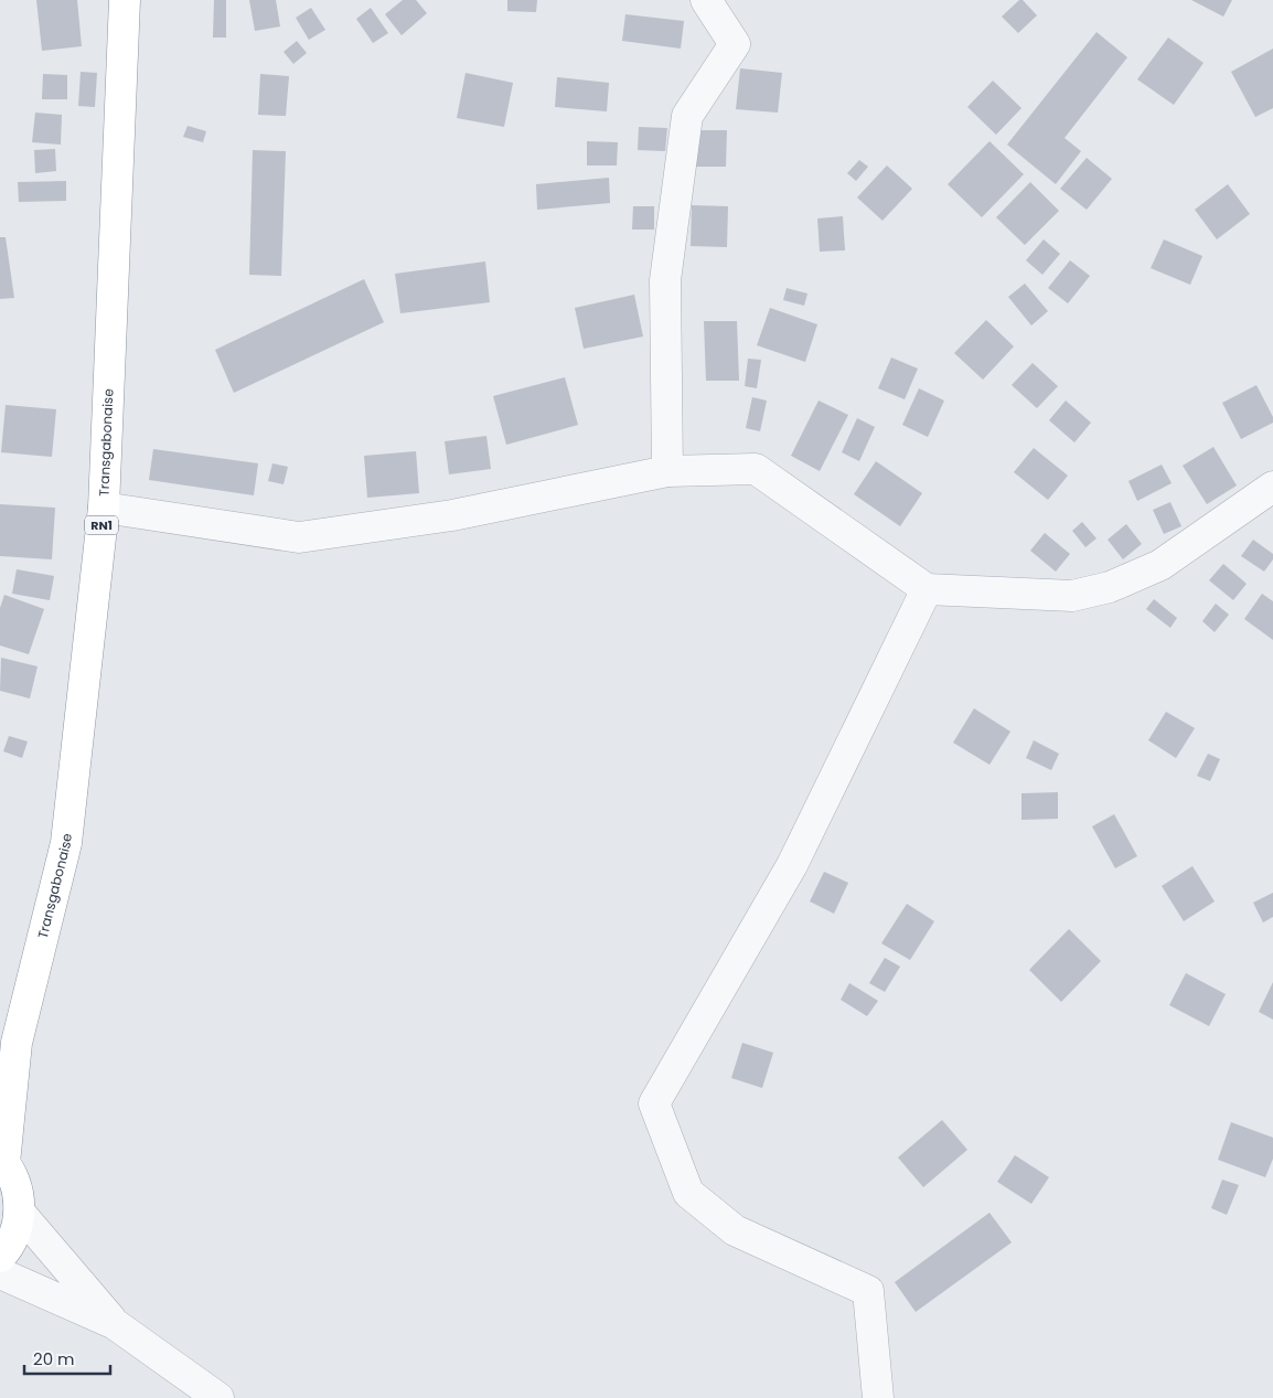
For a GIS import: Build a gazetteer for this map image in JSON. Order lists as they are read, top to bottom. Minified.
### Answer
{"streets":{"highway":["Transgabonaise","RN1"]},"scale_bar":"20 m"}
